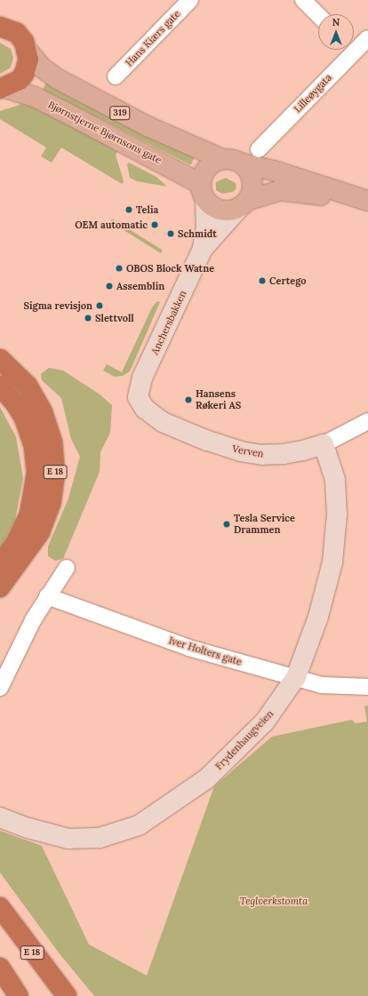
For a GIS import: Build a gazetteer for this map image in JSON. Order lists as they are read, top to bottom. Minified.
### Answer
{"streets":{"highway":["E 18"],"main road":["319","Bjørnstjerne Bjørnsons gate"],"street":["Hans Kiærs gate","Lilleøygata","Anchersbakken","Verven","Iver Holters gate","Frydenhaugveien"]},"crossings":[["319","Bjørnstjerne Bjørnsons gate"],["Anchersbakken","Verven"],["Verven","Frydenhaugveien"],["Iver Holters gate","Frydenhaugveien"]],"parks":["Teglverkstomta"],"places":["Telia","OEM automatic","Schmidt","OBOS Block Watne","Certego","Assemblin","Sigma revisjon","Slettvoll","Hansens Røkeri AS","Tesla Service Drammen"],"north":"top"}
